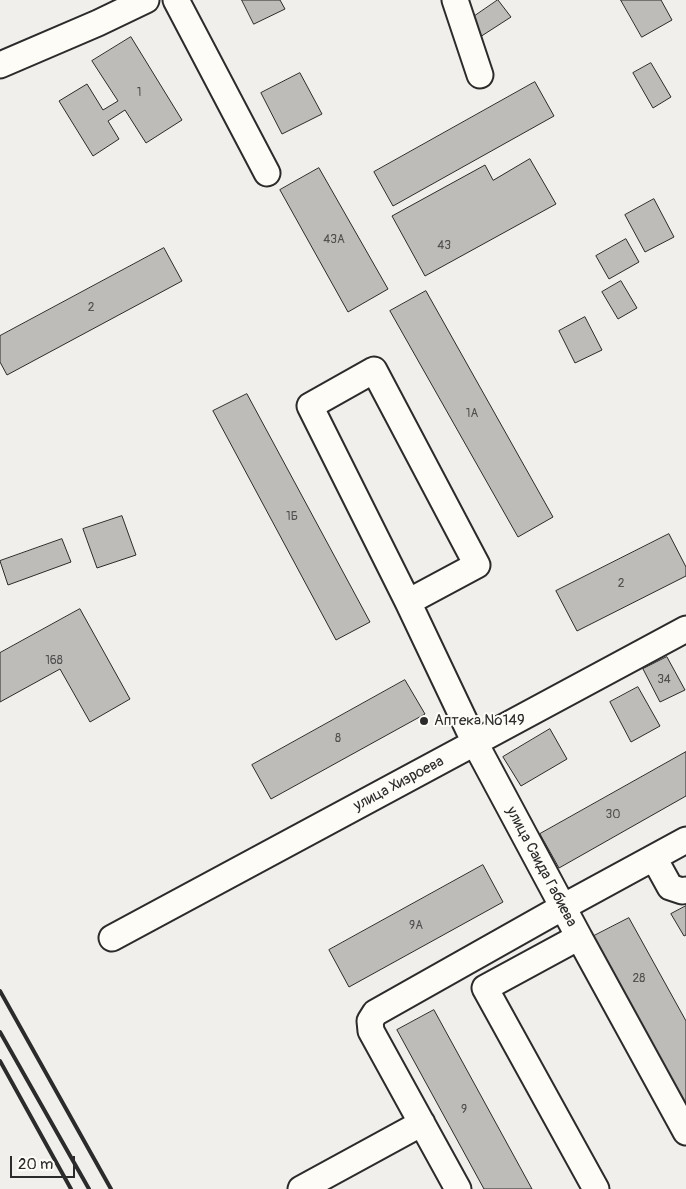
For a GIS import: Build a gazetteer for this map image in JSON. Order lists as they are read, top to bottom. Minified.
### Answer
{"streets":{"street":["улица Хизроева","улица Саида Габиева"]},"crossings":[["улица Хизроева","улица Саида Габиева"]],"places":["Аптека №149"],"house_numbers":["1","43А","43","2","1А","1Б","2","168","34","8","30","9А","28","9"],"scale_bar":"20 m"}
